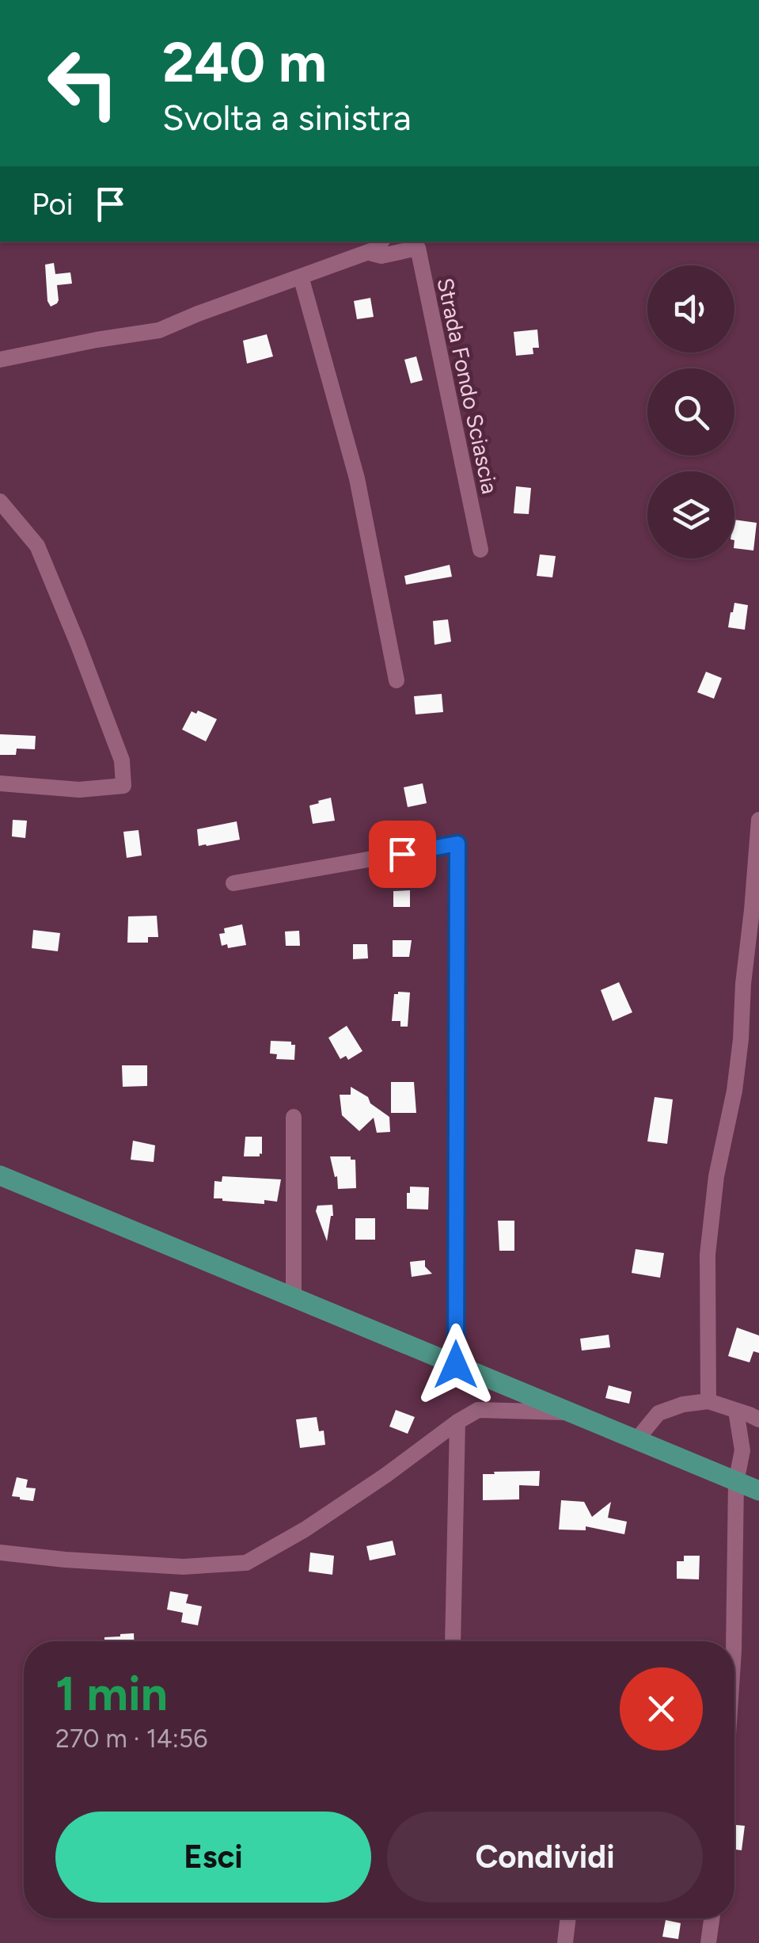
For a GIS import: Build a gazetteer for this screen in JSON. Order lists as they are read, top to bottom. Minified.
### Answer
{"streets":{"street":["Strada Fondo Sciascia"]},"page":{"turn":["240 m","Svolta a sinistra"],"then":"Poi","heading":["1 min","270 m · 14:56"],"buttons":["Esci","Condividi"]}}
